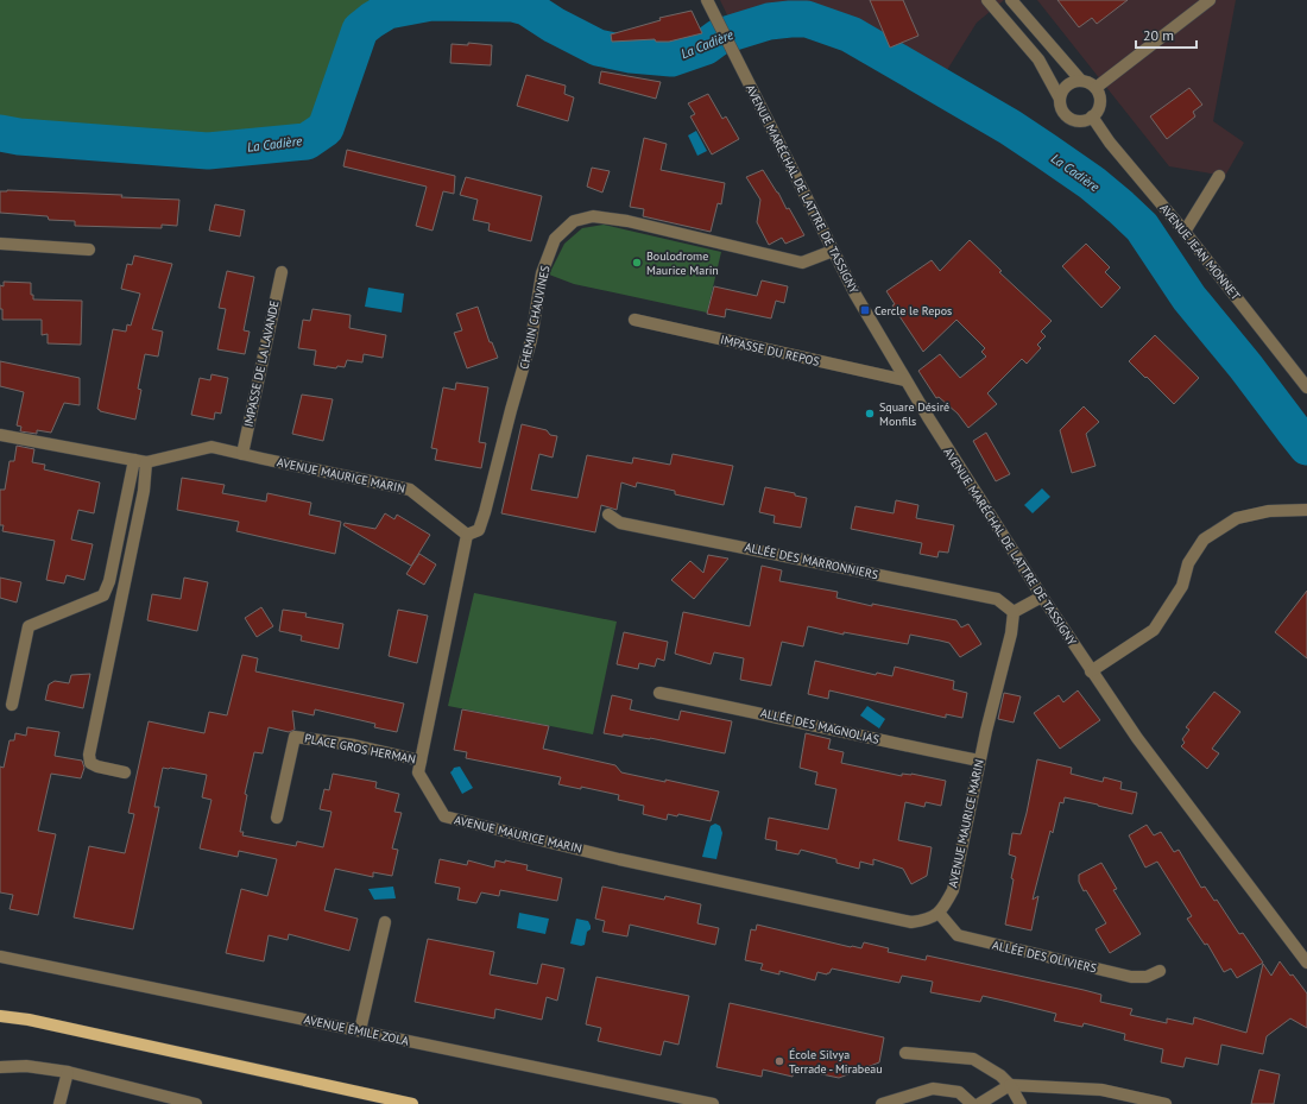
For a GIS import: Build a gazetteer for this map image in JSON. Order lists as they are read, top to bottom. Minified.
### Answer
{"streets":{"street":["AVENUE MARÉCHAL DE LATTRE DE TASSIGNY","AVENUE JEAN MONNET","CHEMIN CHAUVINES","IMPASSE DU REPOS","IMPASSE DE LA LAVANDE","AVENUE MAURICE MARIN","ALLÉE DES MARRONNIERS","ALLÉE DES MAGNOLIAS","PLACE GROS HERMAN","ALLÉE DES OLIVIERS","AVENUE ÉMILE ZOLA"]},"crossings":[["AVENUE MARÉCHAL DE LATTRE DE TASSIGNY","CHEMIN CHAUVINES"],["AVENUE MARÉCHAL DE LATTRE DE TASSIGNY","IMPASSE DU REPOS"],["CHEMIN CHAUVINES","AVENUE MAURICE MARIN"],["IMPASSE DE LA LAVANDE","AVENUE MAURICE MARIN"],["AVENUE MAURICE MARIN","ALLÉE DES MARRONNIERS"],["AVENUE MAURICE MARIN","ALLÉE DES MAGNOLIAS"],["AVENUE MAURICE MARIN","PLACE GROS HERMAN"],["AVENUE MAURICE MARIN","ALLÉE DES OLIVIERS"]],"water":["La Cadière"],"places":{"other":["Boulodrome Maurice Marin","Square Désiré Monfils","École Silvya Terrade - Mirabeau"],"transit":["Cercle le Repos"]},"scale_bar":"20 m"}
